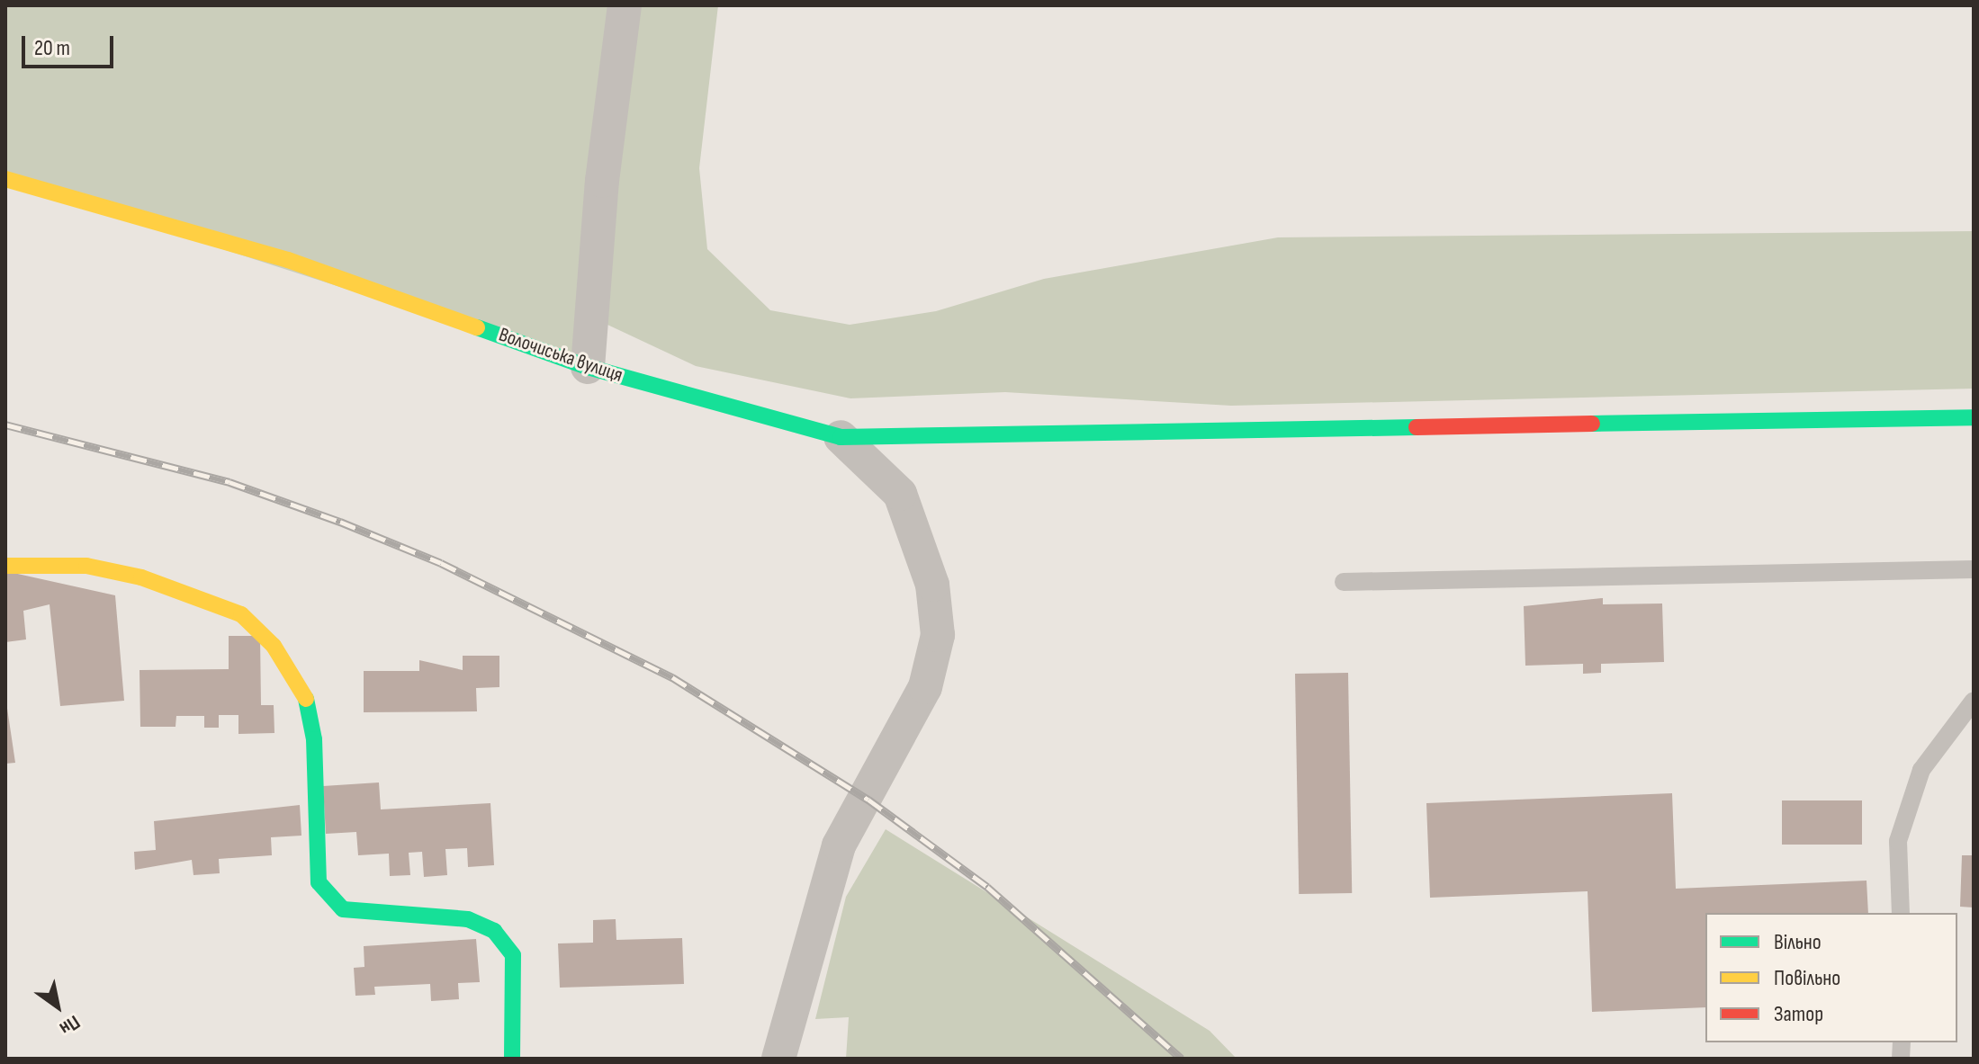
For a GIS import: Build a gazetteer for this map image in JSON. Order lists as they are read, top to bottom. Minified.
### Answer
{"streets":{"main road":["Волочиська вулиця"]},"legend":["Вільно","Повільно","Затор"],"scale_bar":"20 m","north":"bottom right"}
